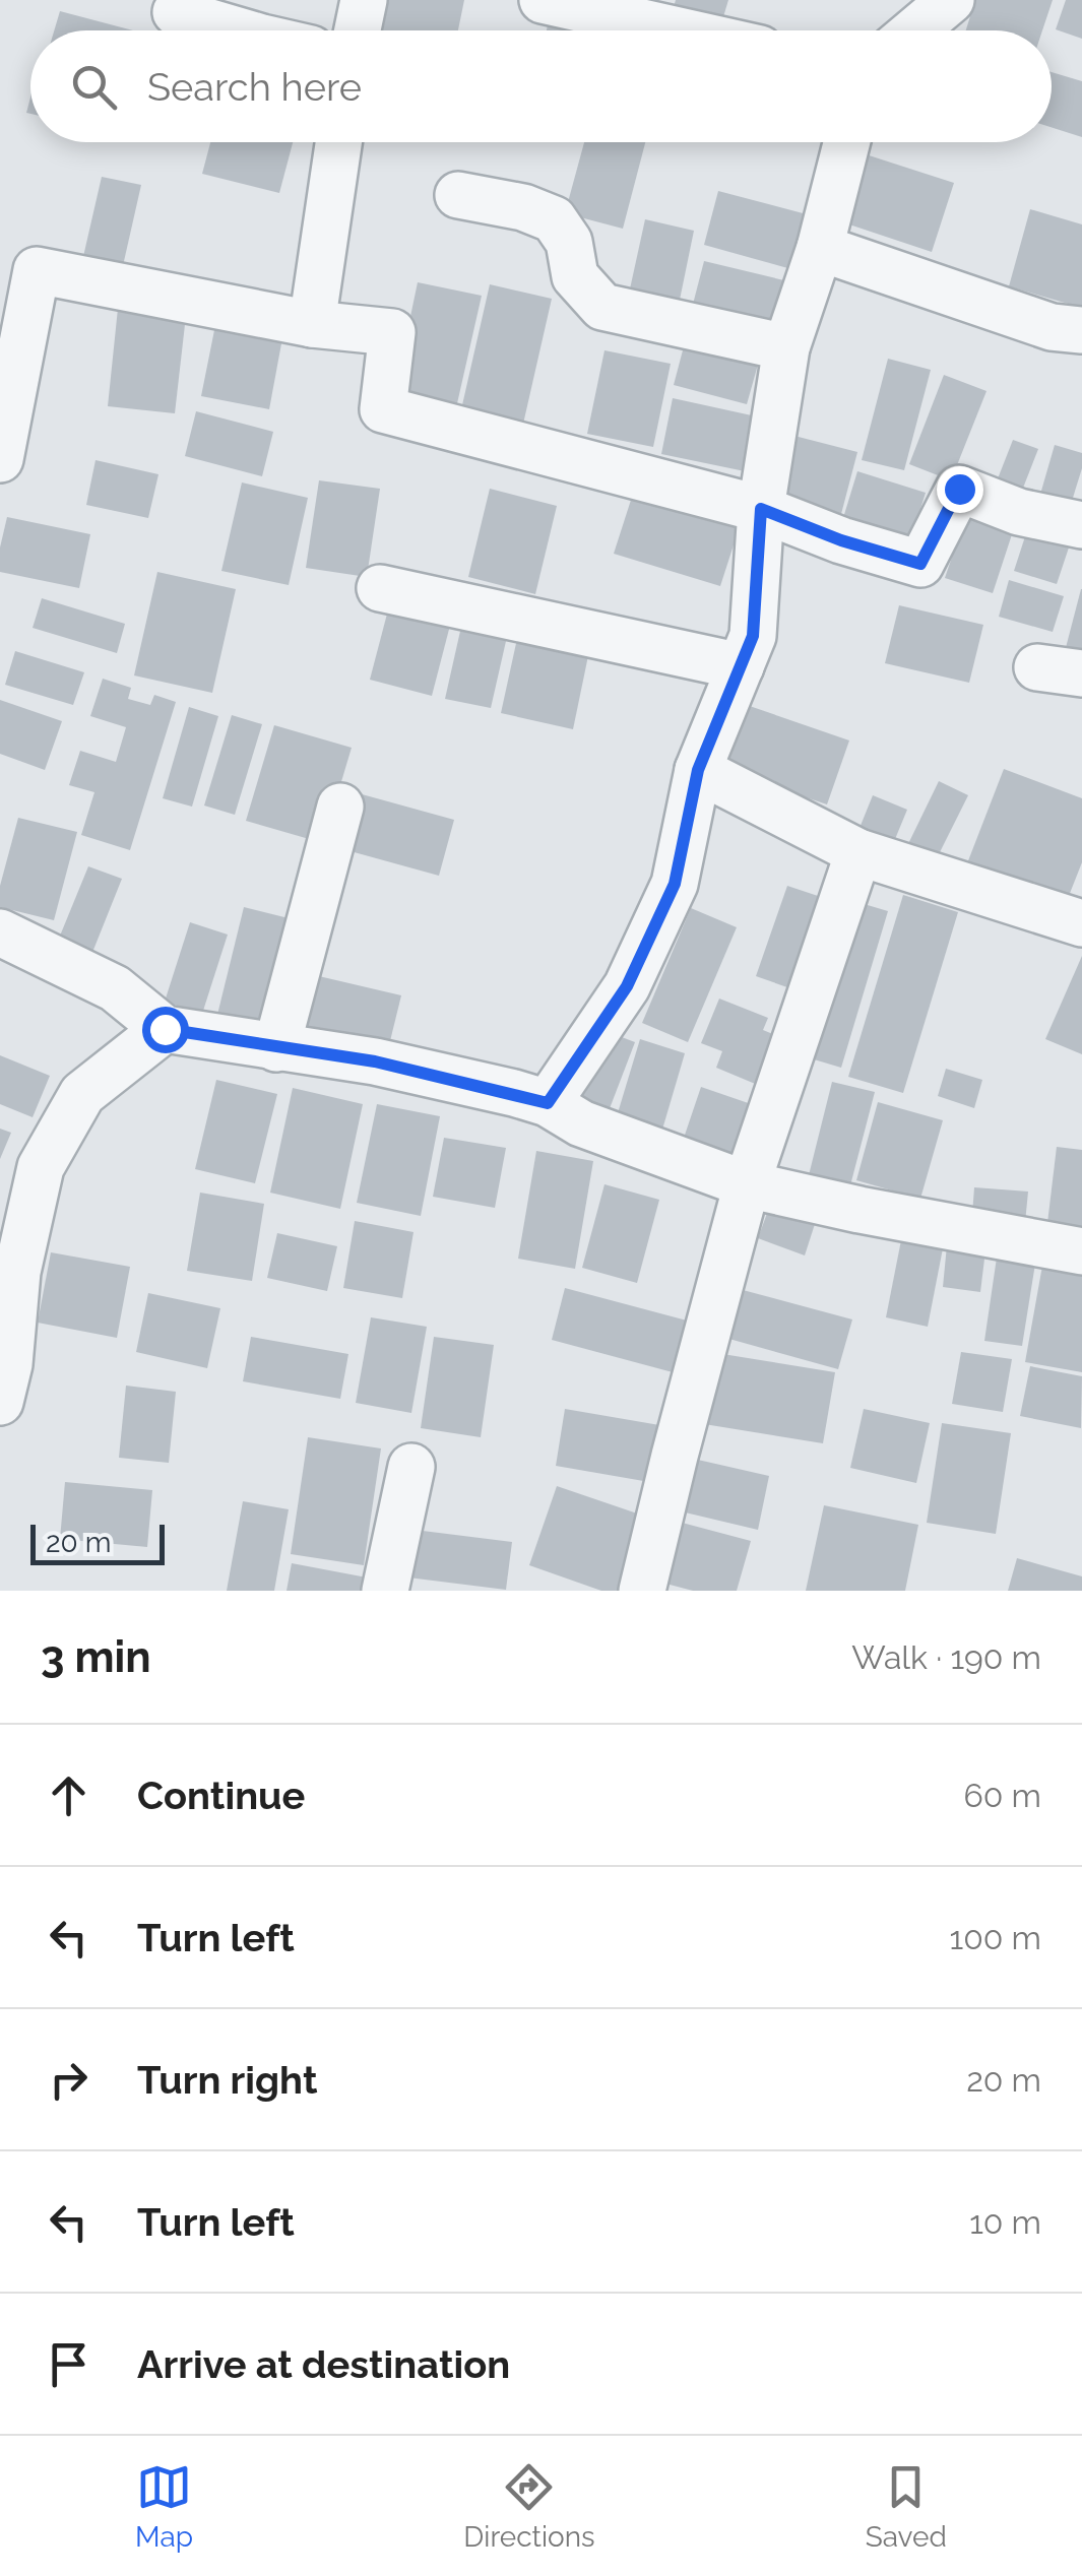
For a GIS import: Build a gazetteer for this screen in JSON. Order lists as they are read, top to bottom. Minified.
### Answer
{"scale_bar":"20 m","page":{"search":"Search here","scale":"20 m","heading":["3 min","Walk · 190 m"],"list":[["Continue","60 m"],["Turn left","100 m"],["Turn right","20 m"],["Turn left","10 m"],"Arrive at destination"],"nav":["Map","Directions","Saved"]}}
